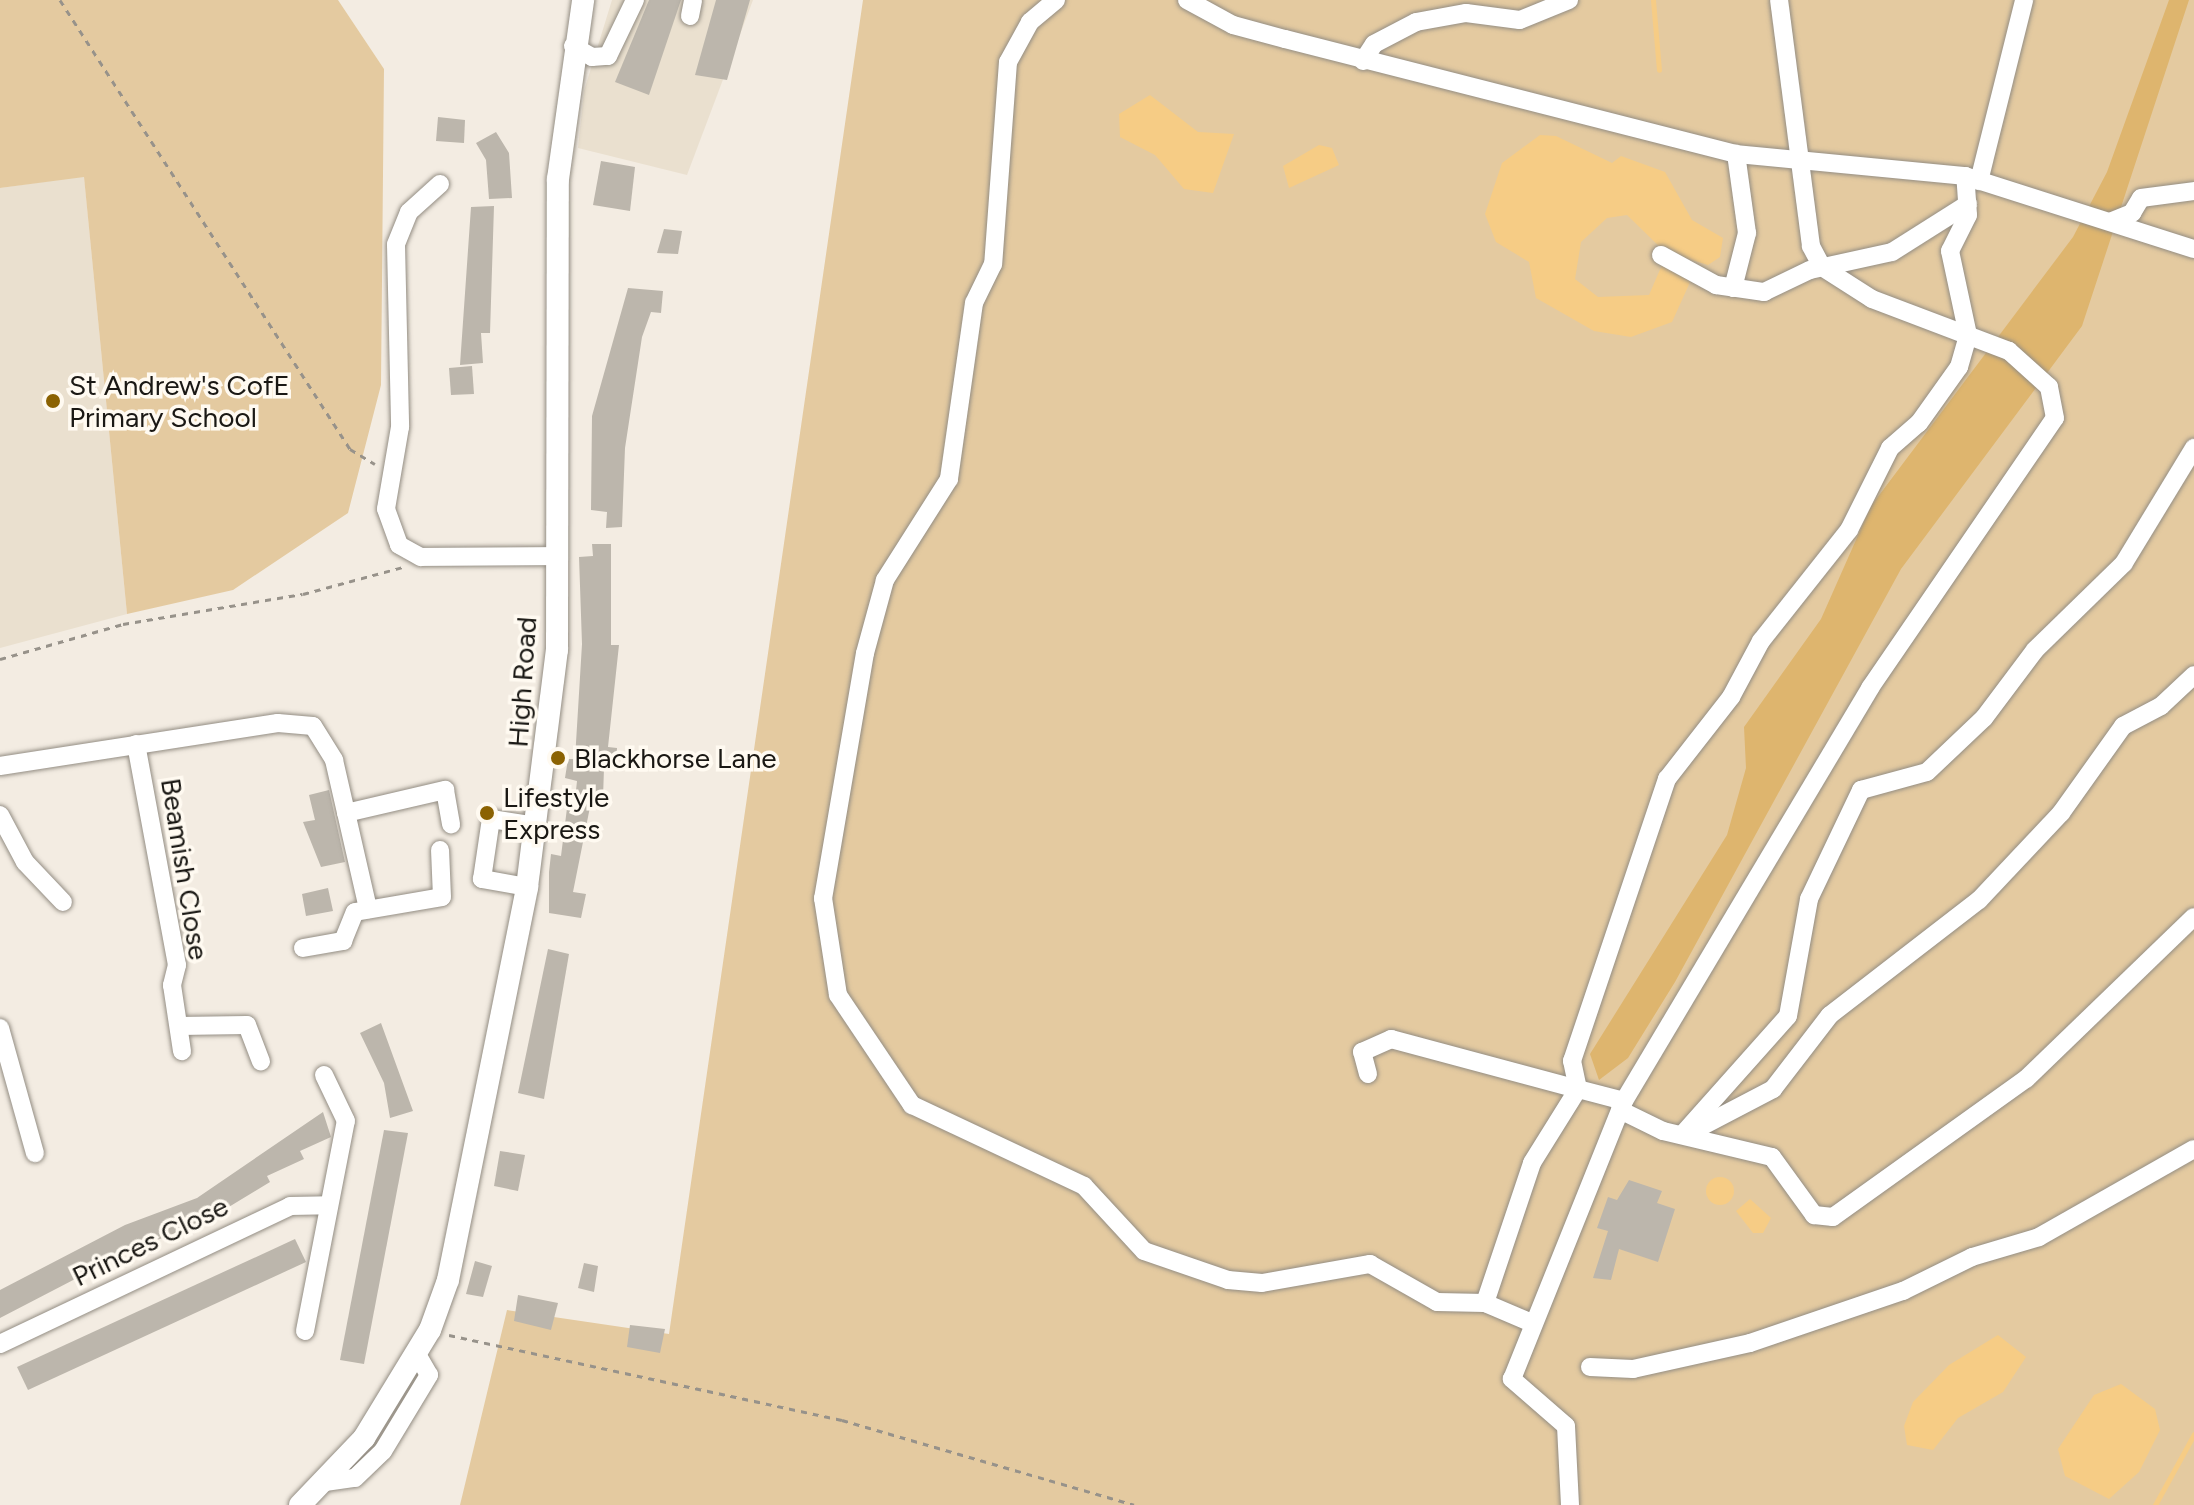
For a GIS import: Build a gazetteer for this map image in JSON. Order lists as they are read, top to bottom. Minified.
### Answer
{"streets":{"main road":["High Road"],"street":["Beamish Close","Princes Close"]},"places":["St Andrew's CofE Primary School","Blackhorse Lane","Lifestyle Express"]}
